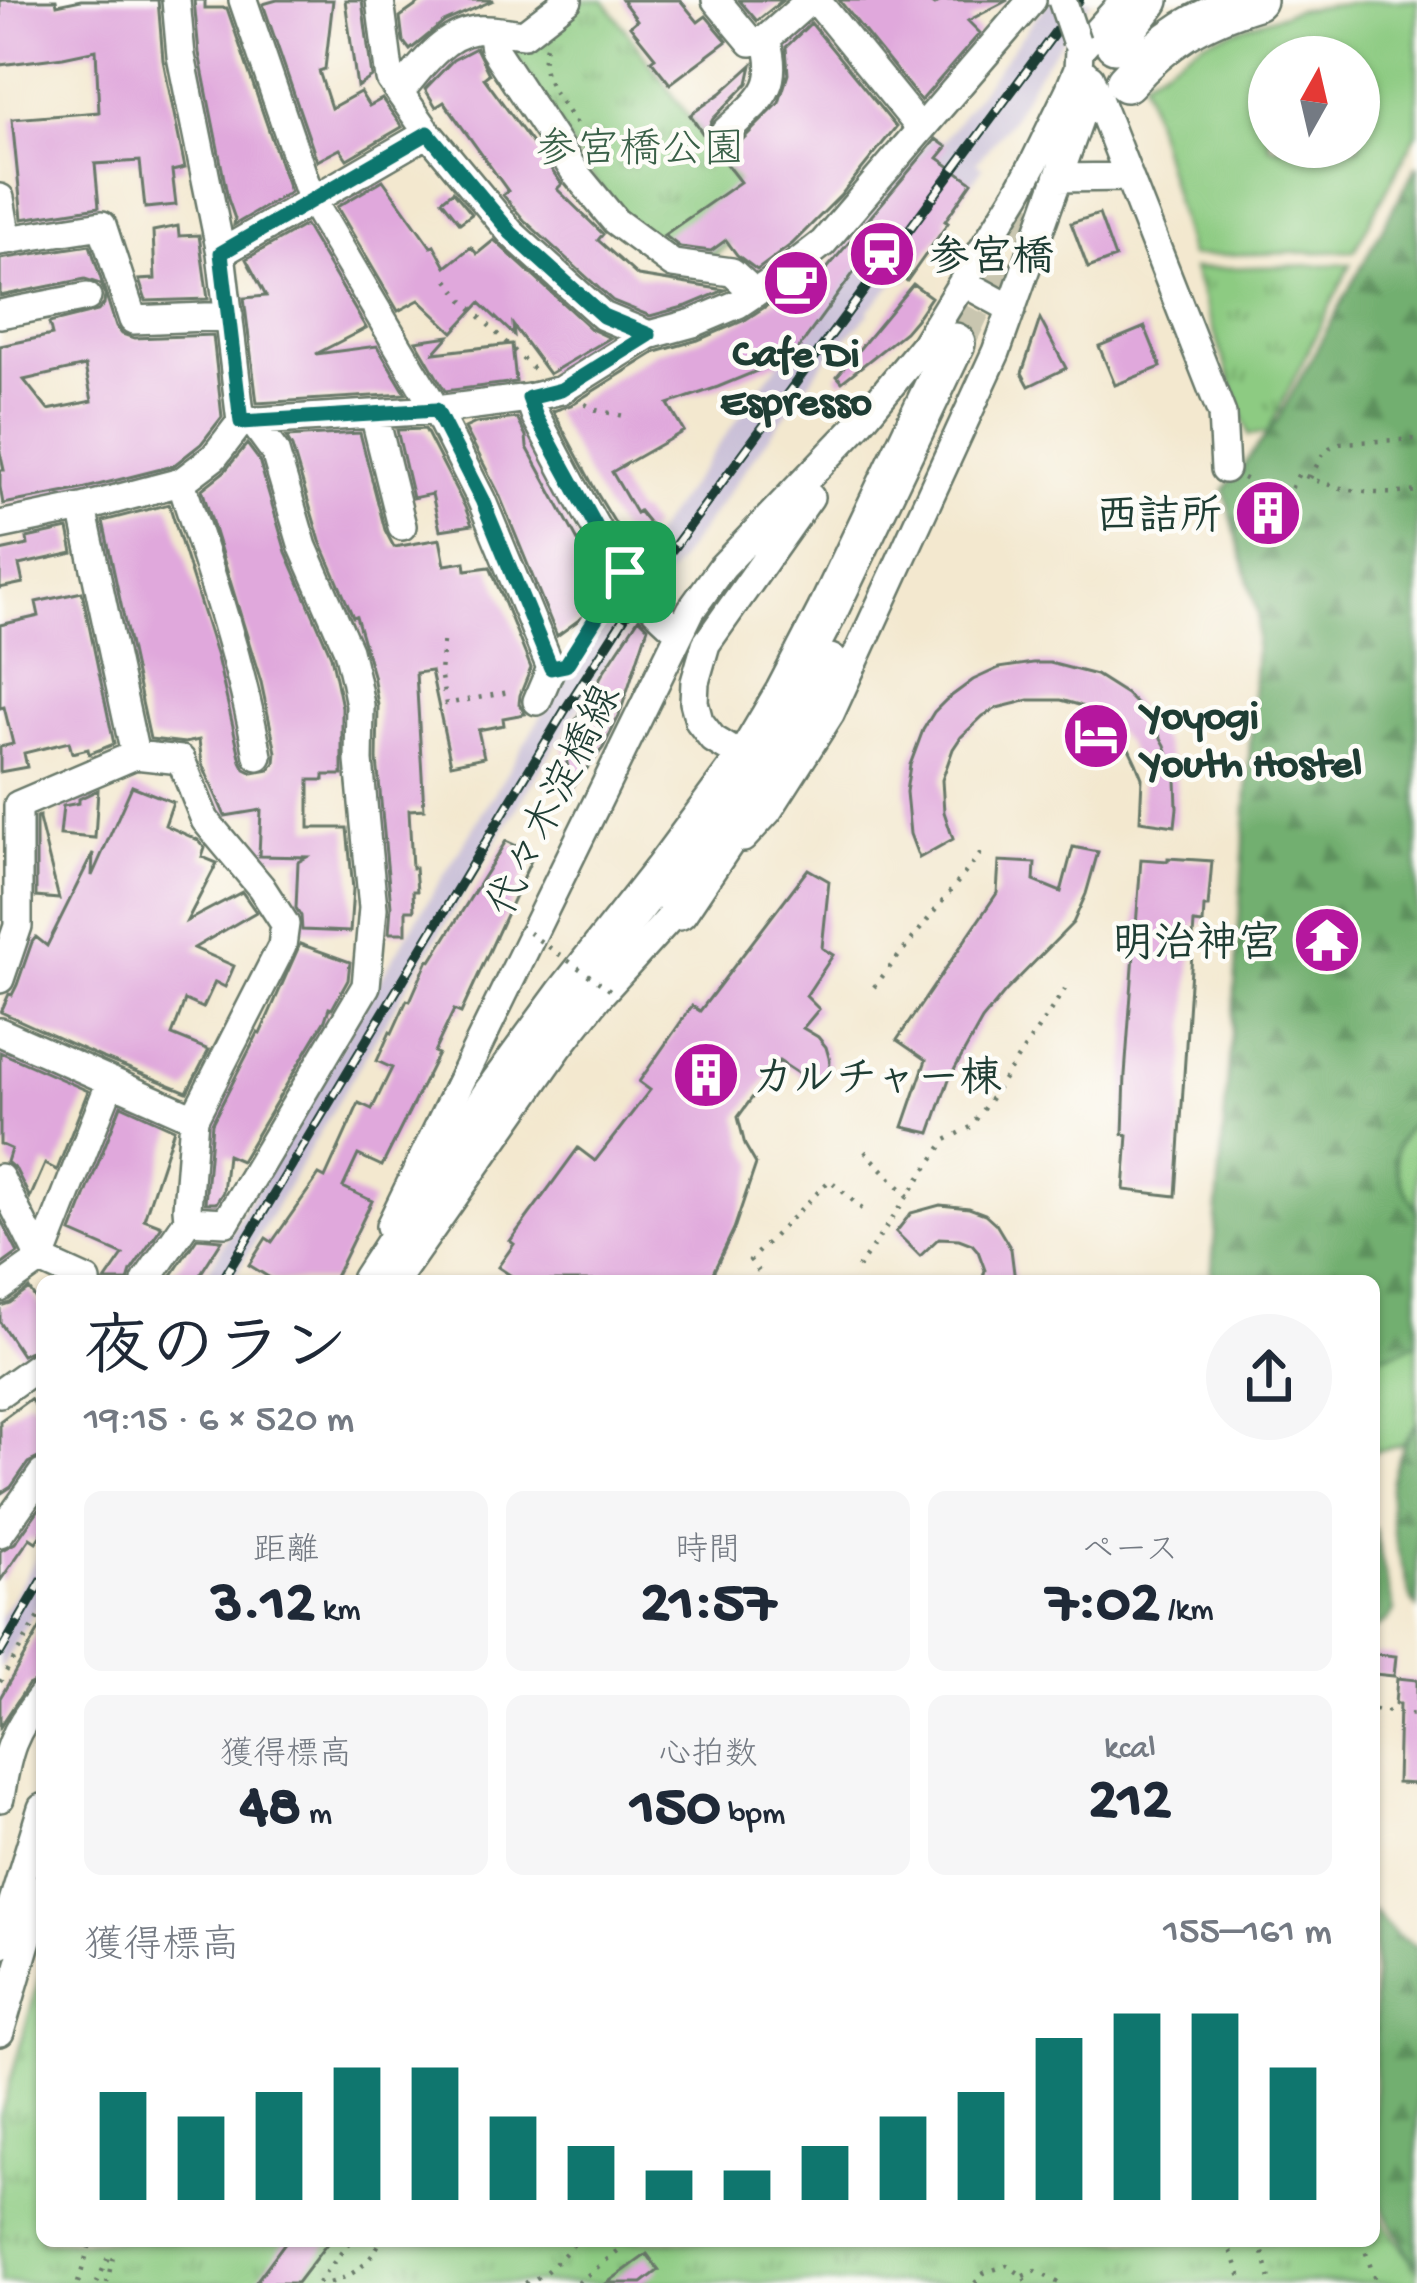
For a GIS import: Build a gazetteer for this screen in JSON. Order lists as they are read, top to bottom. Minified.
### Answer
{"streets":{"street":["代々木淀橋線"]},"parks":["参宮橋公園"],"places":{"station":["参宮橋"],"cafe":["Cafe Di Espresso"],"building":["西詰所","カルチャー棟"],"hotel":["Yoyogi Youth Hostel"],"temple":["明治神宮"]},"north":"top","page":{"heading":["夜のラン","19:15 · 6 × 520 m"],"stats":[["距離","3.12 km"],["時間","21:57"],["ペース","7:02 /km"],["獲得標高","48 m"],["心拍数","150 bpm"],["kcal","212"]],"chart":["獲得標高","155–161 m"]}}
